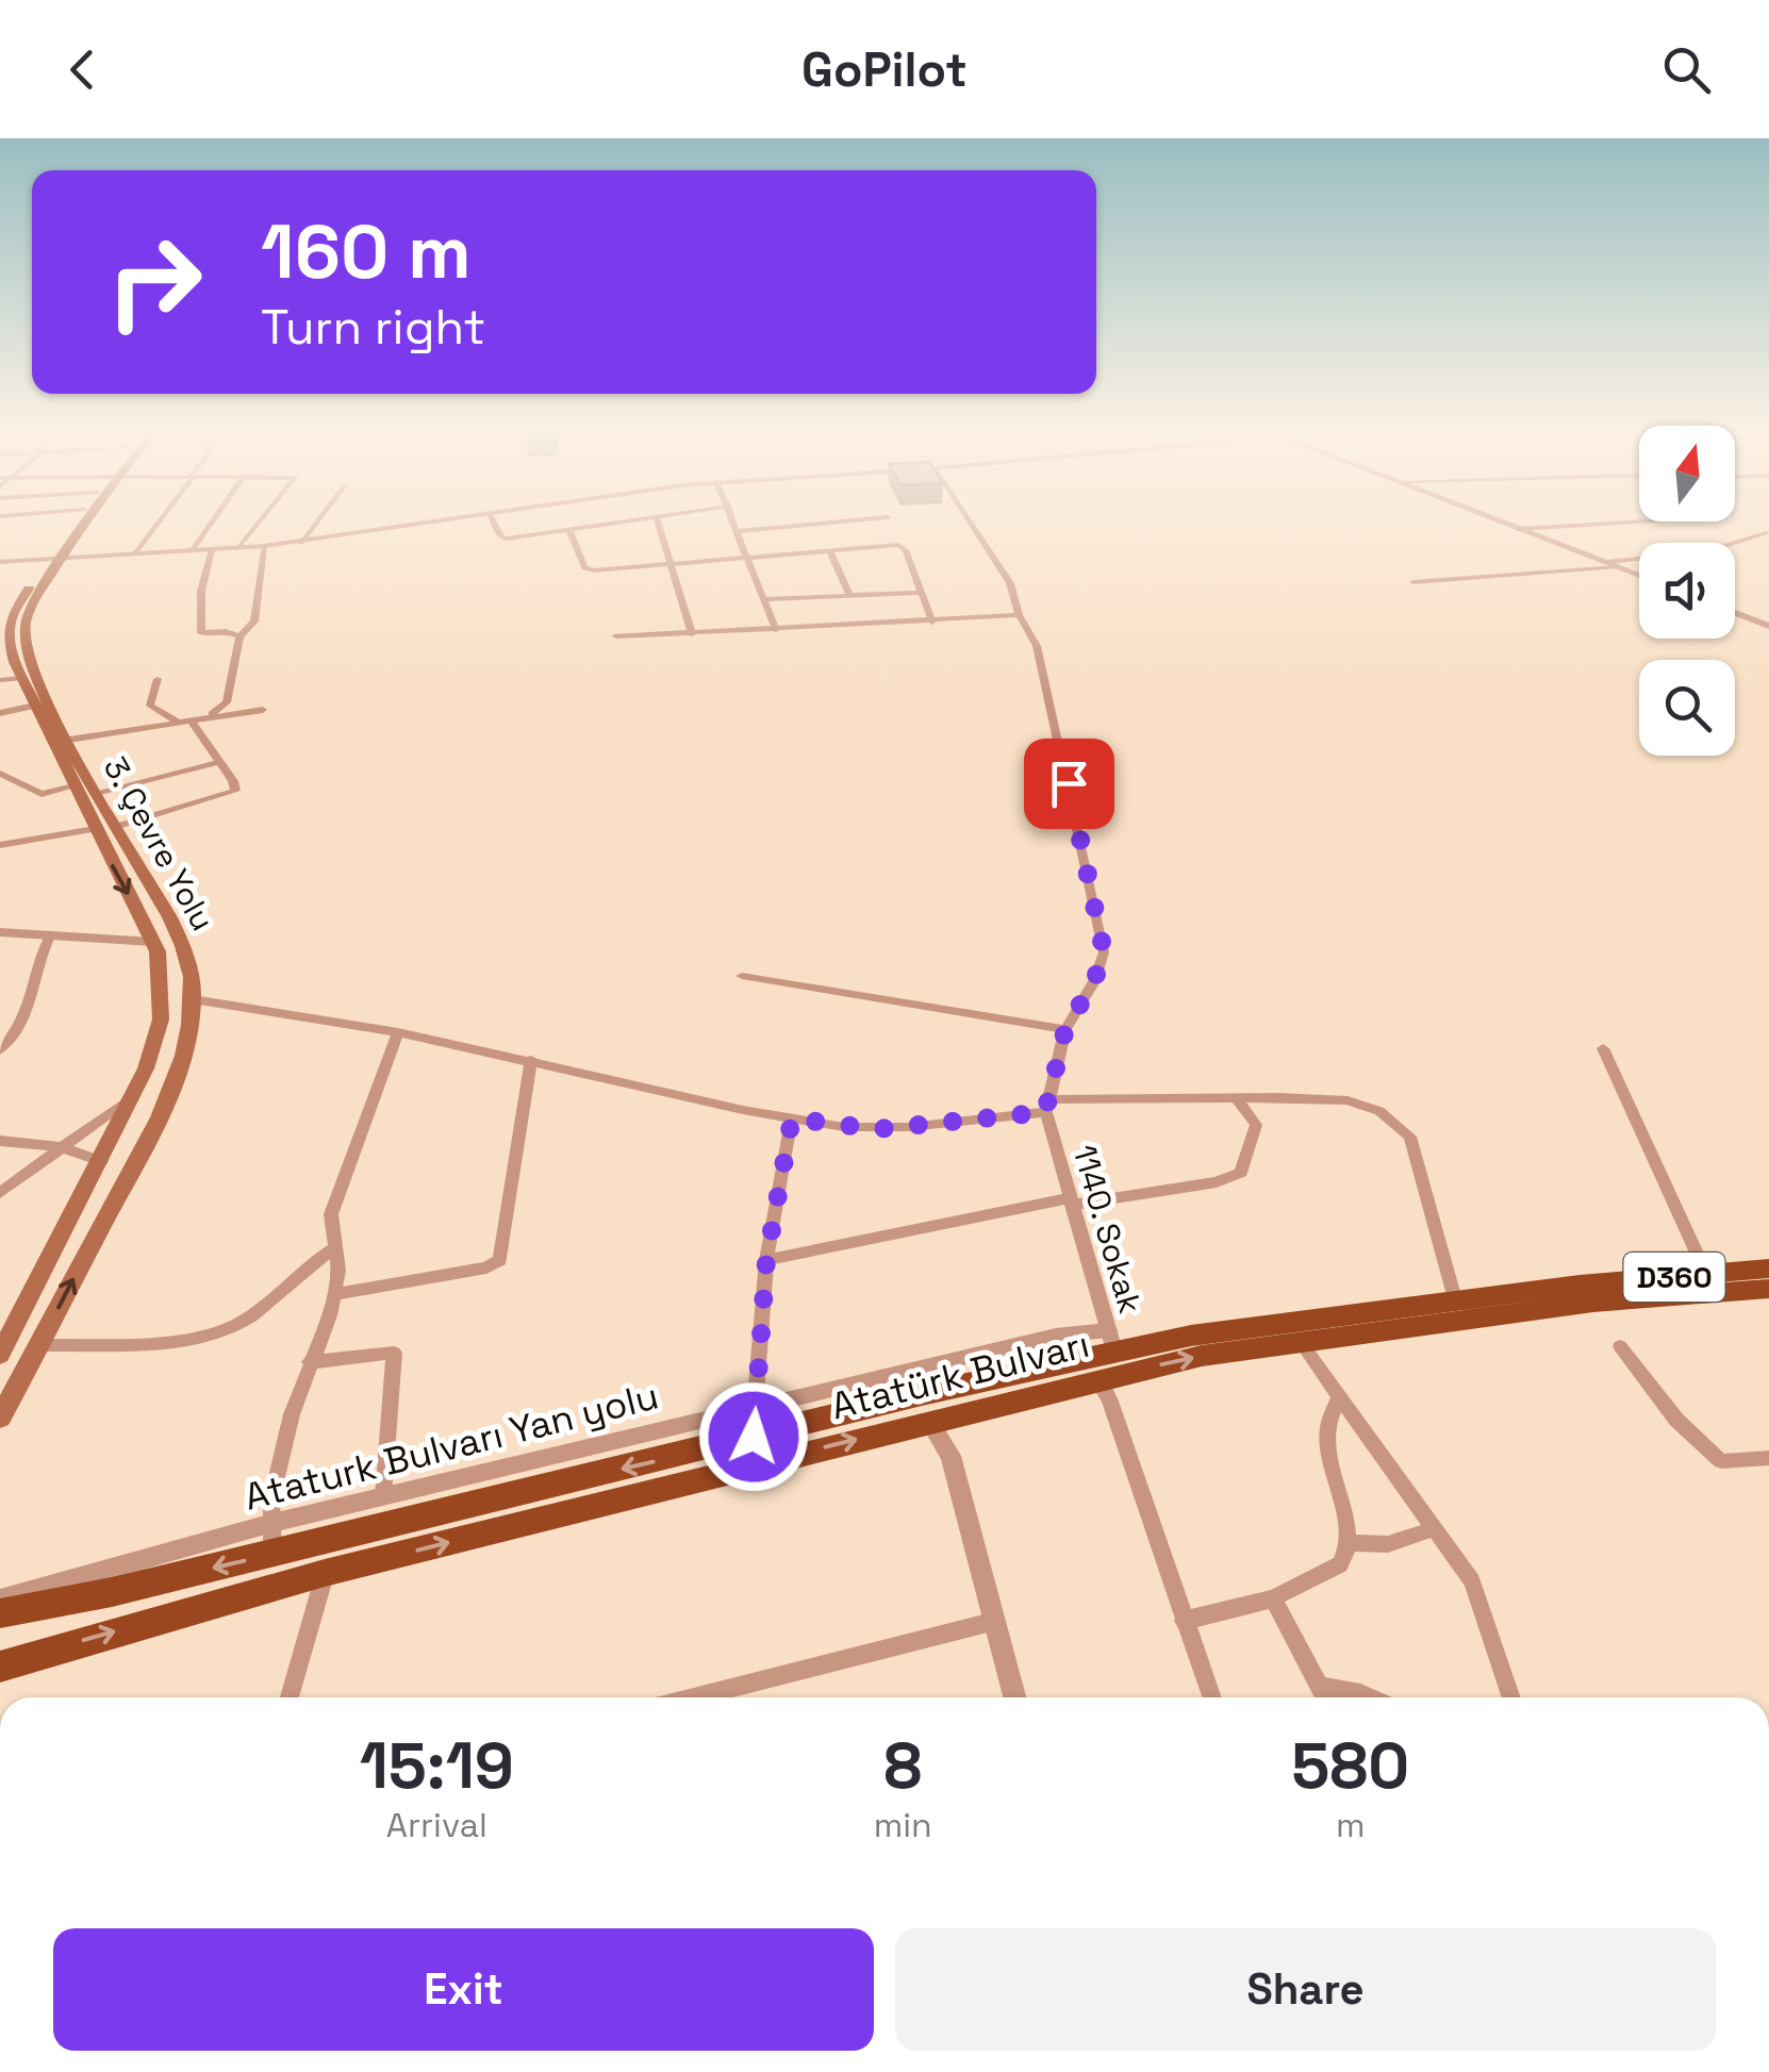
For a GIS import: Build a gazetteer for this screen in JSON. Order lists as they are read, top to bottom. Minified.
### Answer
{"streets":{"highway":["D360","Atatürk Bulvarı"],"main road":["3. Çevre Yolu"],"street":["1140. Sokak","Ataturk Bulvarı Yan yolu"]},"crossings":[["1140. Sokak","Atatürk Bulvarı"],["Atatürk Bulvarı","Ataturk Bulvarı Yan yolu"]],"north":"top","page":{"header":"GoPilot","turn":["160 m","Turn right"],"eta":["15:19","Arrival","8","min","580","m"],"buttons":["Exit","Share"]}}
